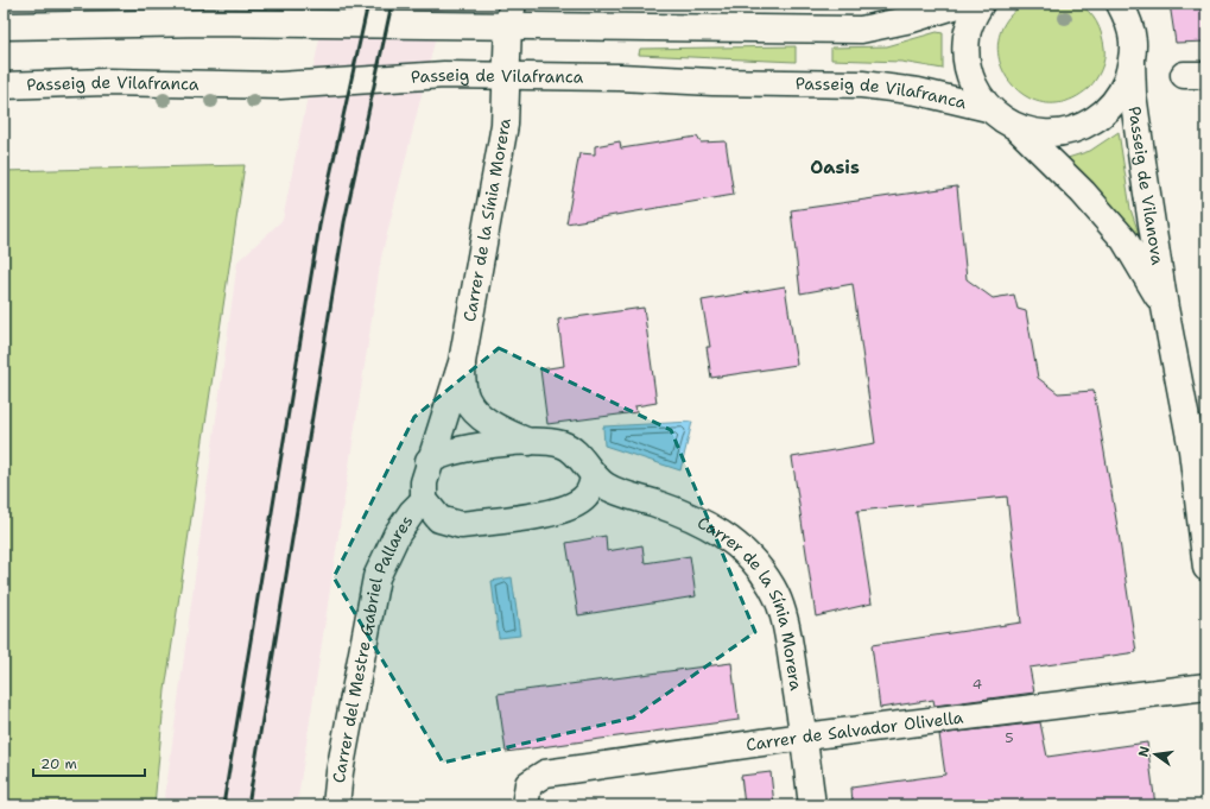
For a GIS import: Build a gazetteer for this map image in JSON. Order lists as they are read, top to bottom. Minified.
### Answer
{"streets":{"street":["Passeig de Vilafranca","Passeig de Vilanova","Carrer de la Sínia Morera","Carrer del Mestre Gabriel Pallares","Carrer de Salvador Olivella"]},"crossings":[["Passeig de Vilafranca","Carrer de la Sínia Morera"],["Carrer de la Sínia Morera","Carrer del Mestre Gabriel Pallares"],["Carrer de la Sínia Morera","Carrer de Salvador Olivella"]],"districts":["Oasis"],"house_numbers":["4","5"],"scale_bar":"20 m","north":"left"}
